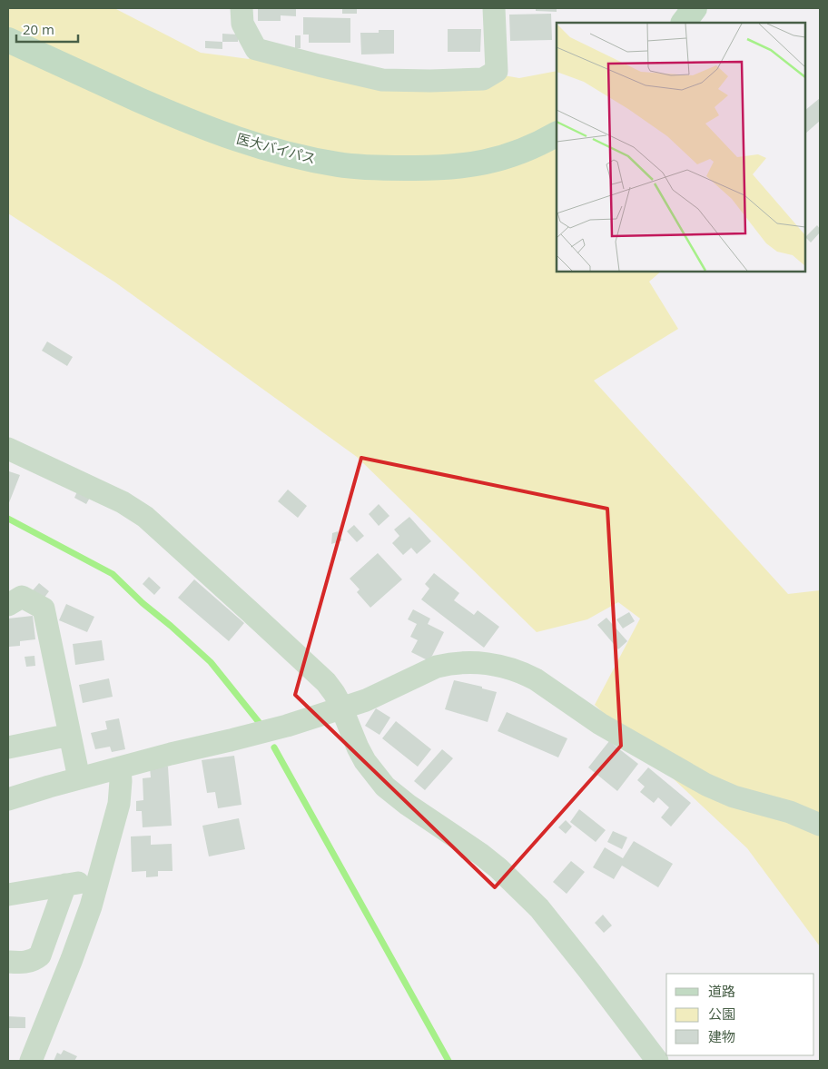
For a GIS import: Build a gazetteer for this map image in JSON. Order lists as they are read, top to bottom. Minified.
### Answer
{"streets":{"main road":["医大バイパス"]},"legend":["道路","公園","建物"],"scale_bar":"20 m"}
